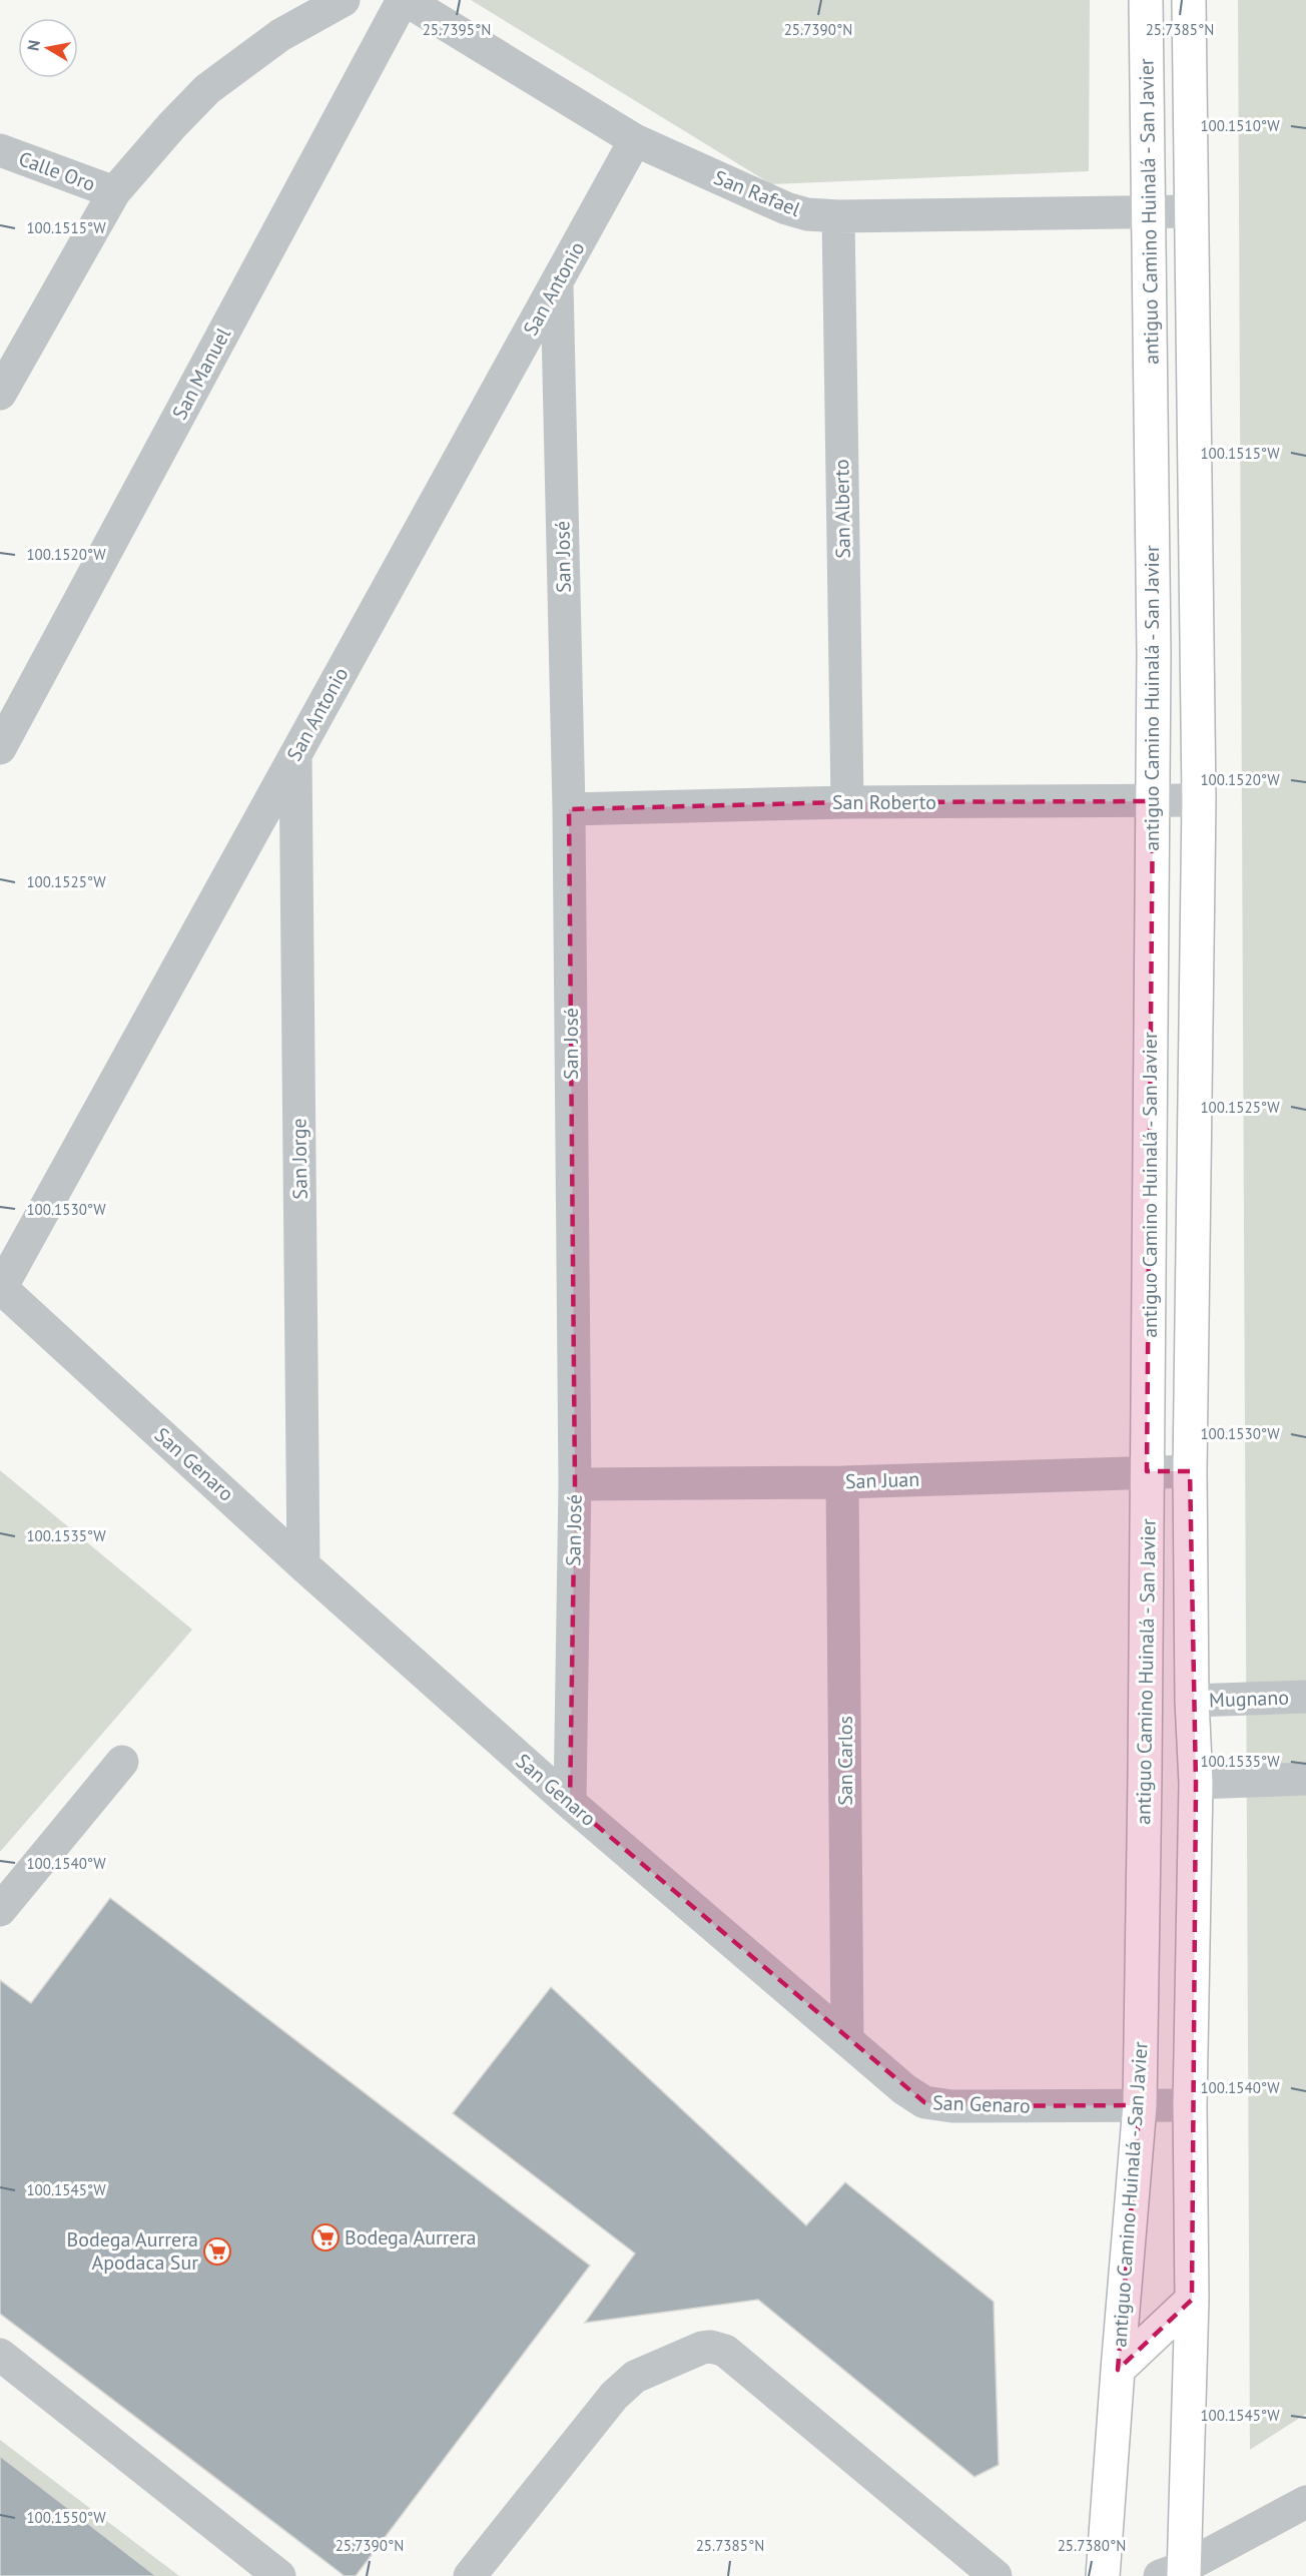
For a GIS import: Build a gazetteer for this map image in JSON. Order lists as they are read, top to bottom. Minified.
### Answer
{"streets":{"main road":["antiguo Camino Huinalá - San Javier"],"street":["Calle Oro","San Rafael","San Antonio","San Manuel","San Alberto","San José","San Roberto","San Jorge","San Genaro","San Juan","Mugnano","San Carlos"]},"crossings":[["San Rafael","antiguo Camino Huinalá - San Javier"],["San Rafael","San Antonio"],["San Rafael","San Manuel"],["San Rafael","San Alberto"],["antiguo Camino Huinalá - San Javier","San Roberto"],["antiguo Camino Huinalá - San Javier","San Genaro"],["antiguo Camino Huinalá - San Javier","San Juan"],["San Antonio","San José"],["San Antonio","San Jorge"],["San Antonio","San Genaro"],["San Alberto","San Roberto"],["San José","San Roberto"],["San José","San Genaro"],["San José","San Juan"],["San Jorge","San Genaro"],["San Genaro","San Carlos"],["San Juan","San Carlos"]],"places":{"supermarket":["Bodega Aurrera","Bodega Aurrera Apodaca Sur"]},"north":"left","coordinates":["25.7395°N","25.7390°N","25.7385°N","100.1510°W","100.1515°W","100.1520°W","100.1525°W","100.1530°W","100.1535°W","100.1540°W","100.1545°W","100.1550°W","25.7380°N"]}
